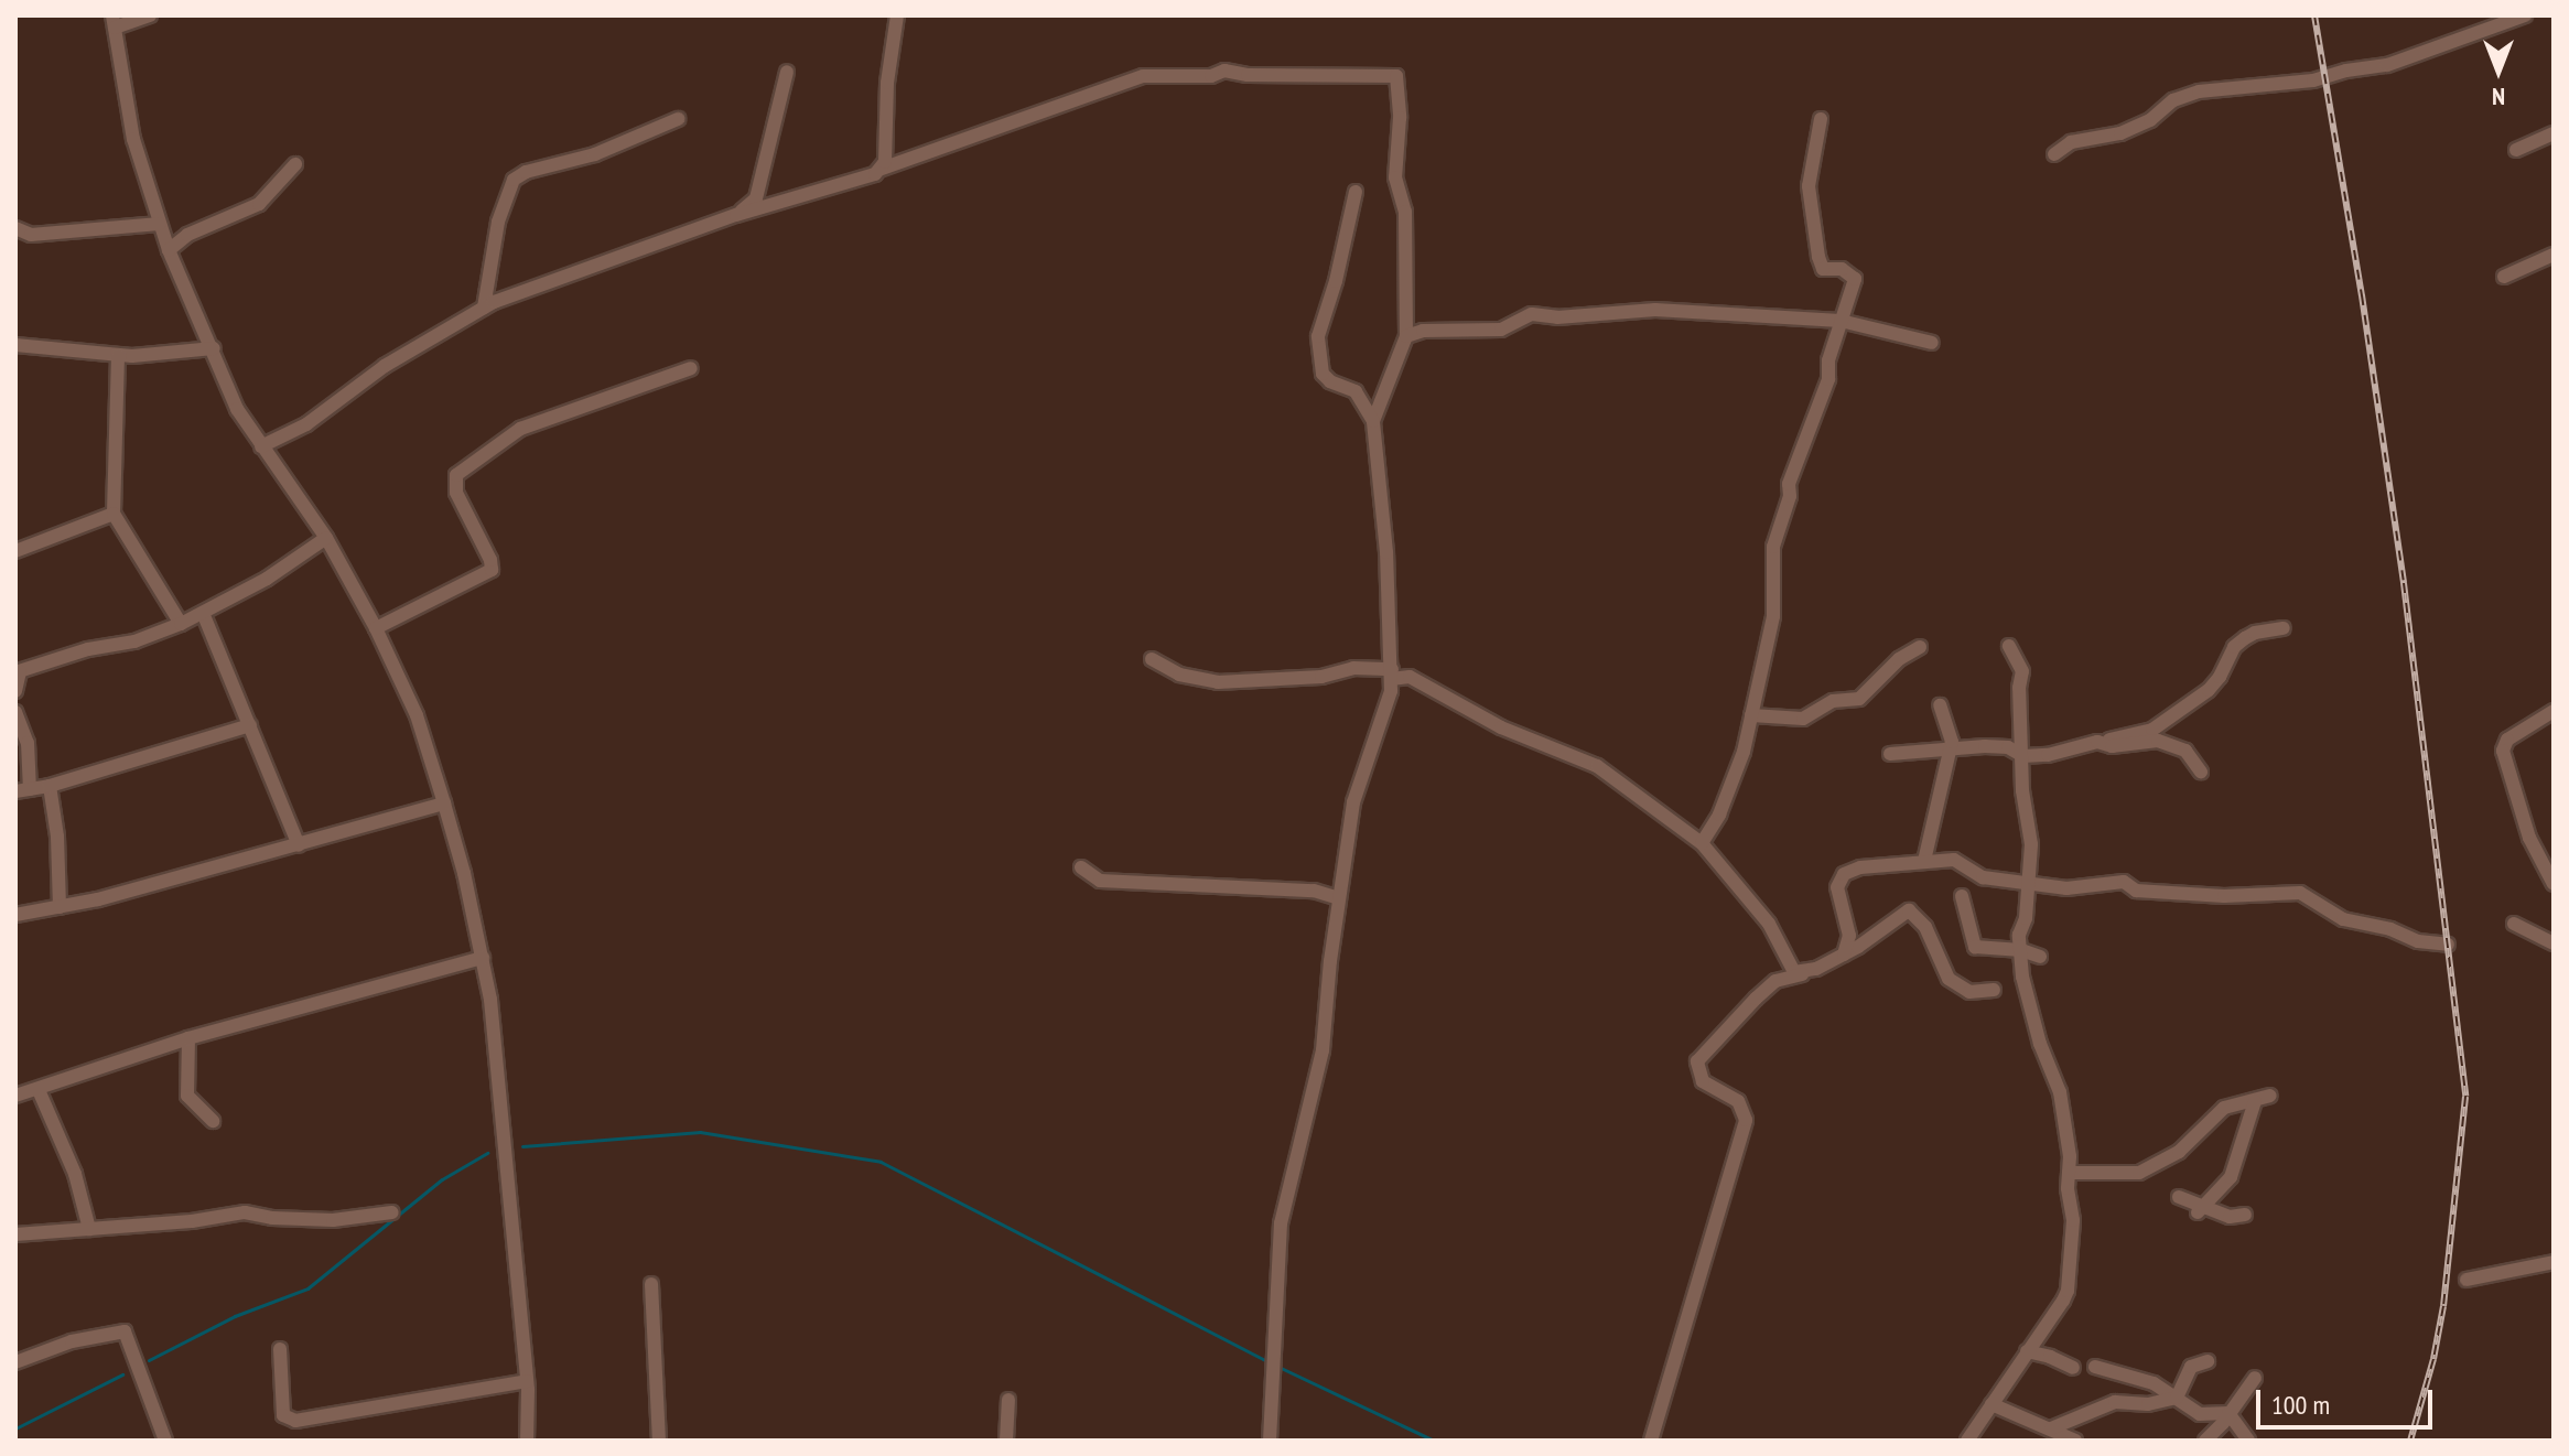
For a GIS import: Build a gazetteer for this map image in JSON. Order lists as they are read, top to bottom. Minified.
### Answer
{"scale_bar":"100 m","north":"bottom"}
